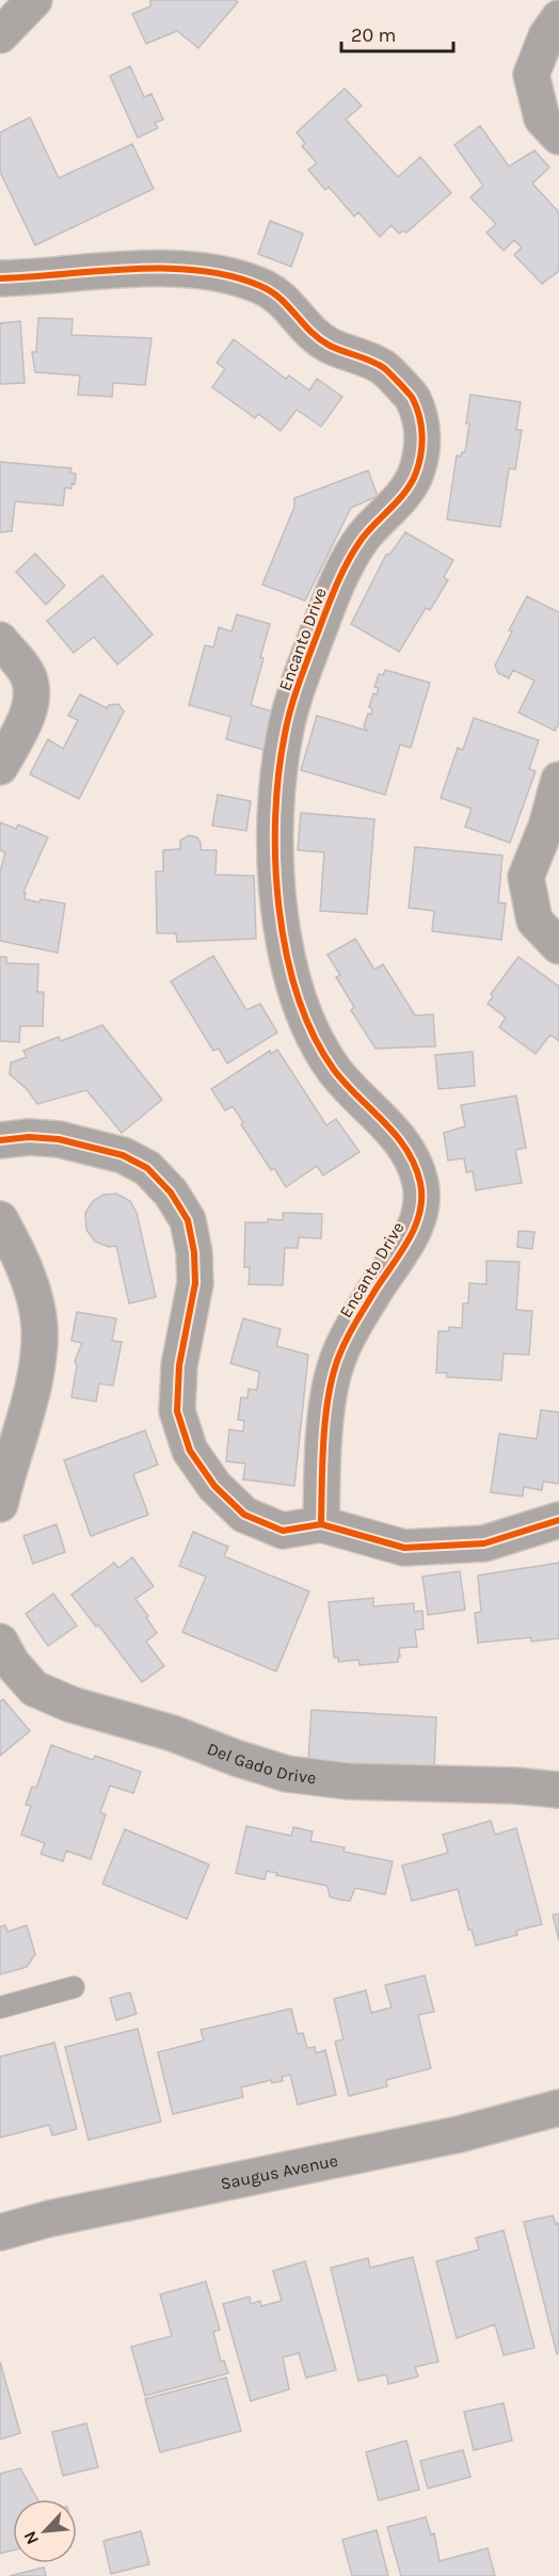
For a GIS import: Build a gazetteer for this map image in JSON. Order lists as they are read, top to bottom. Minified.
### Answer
{"streets":{"street":["Encanto Drive","Del Gado Drive","Saugus Avenue"]},"scale_bar":"20 m","north":"bottom left"}
